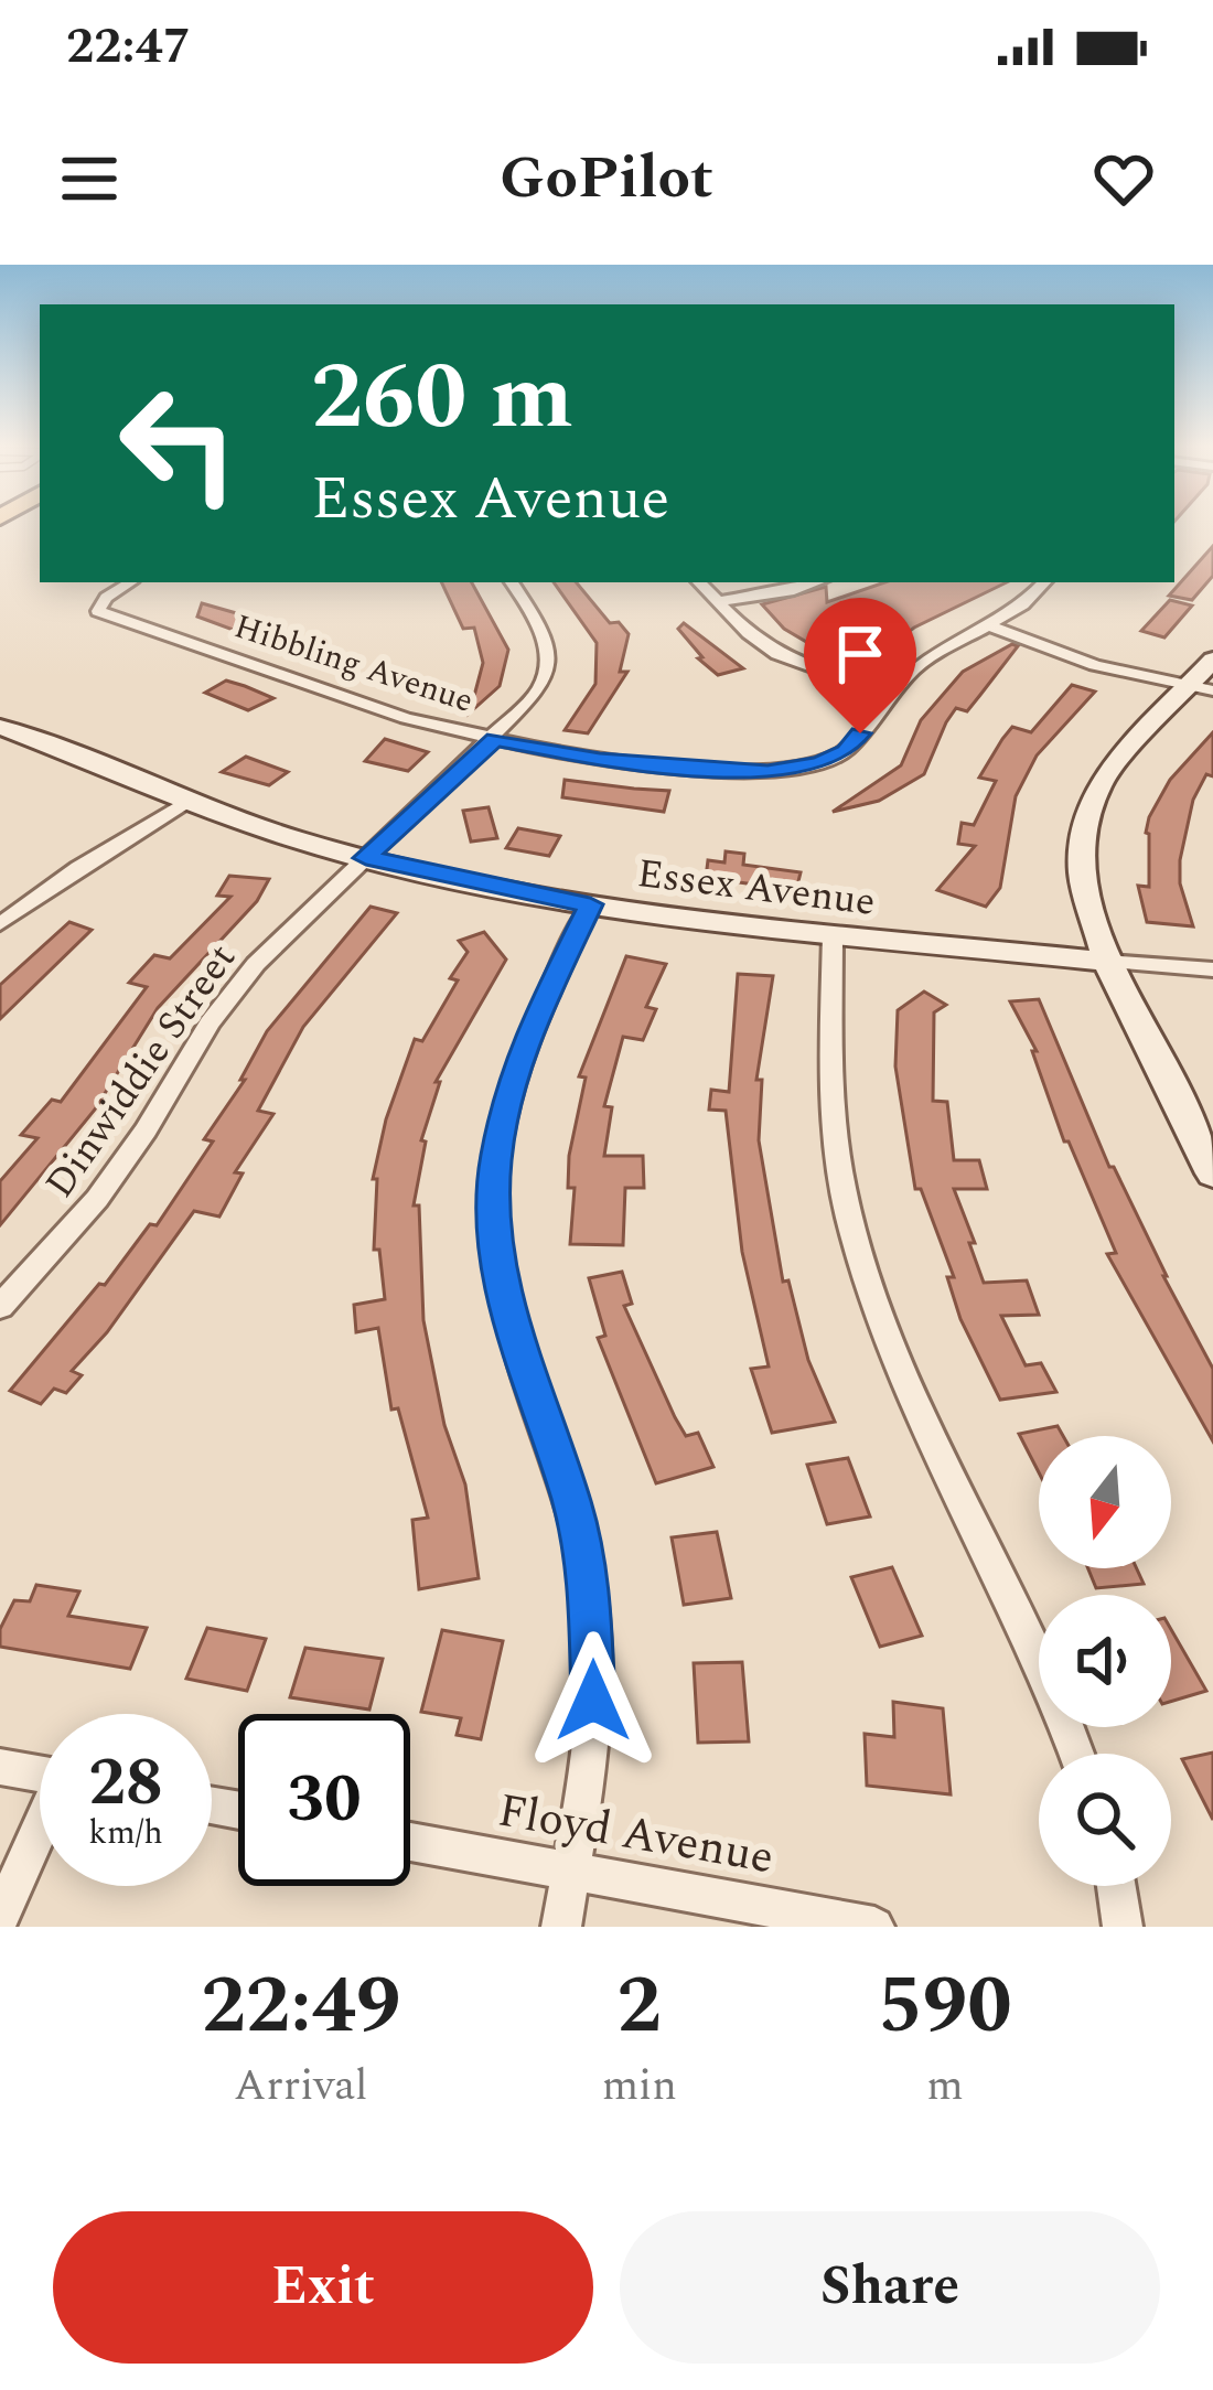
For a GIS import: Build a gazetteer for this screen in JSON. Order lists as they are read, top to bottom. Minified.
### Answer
{"streets":{"street":["Hibbling Avenue","Essex Avenue","Dinwiddie Street","Floyd Avenue"]},"crossings":[["Hibbling Avenue","Dinwiddie Street"],["Essex Avenue","Dinwiddie Street"]],"north":"bottom","page":{"status":"22:47","header":"GoPilot","turn":["260 m","Essex Avenue"],"speed":"28 km/h","limit":"30","eta":["22:49","Arrival","2","min","590","m"],"buttons":["Exit","Share"]}}
